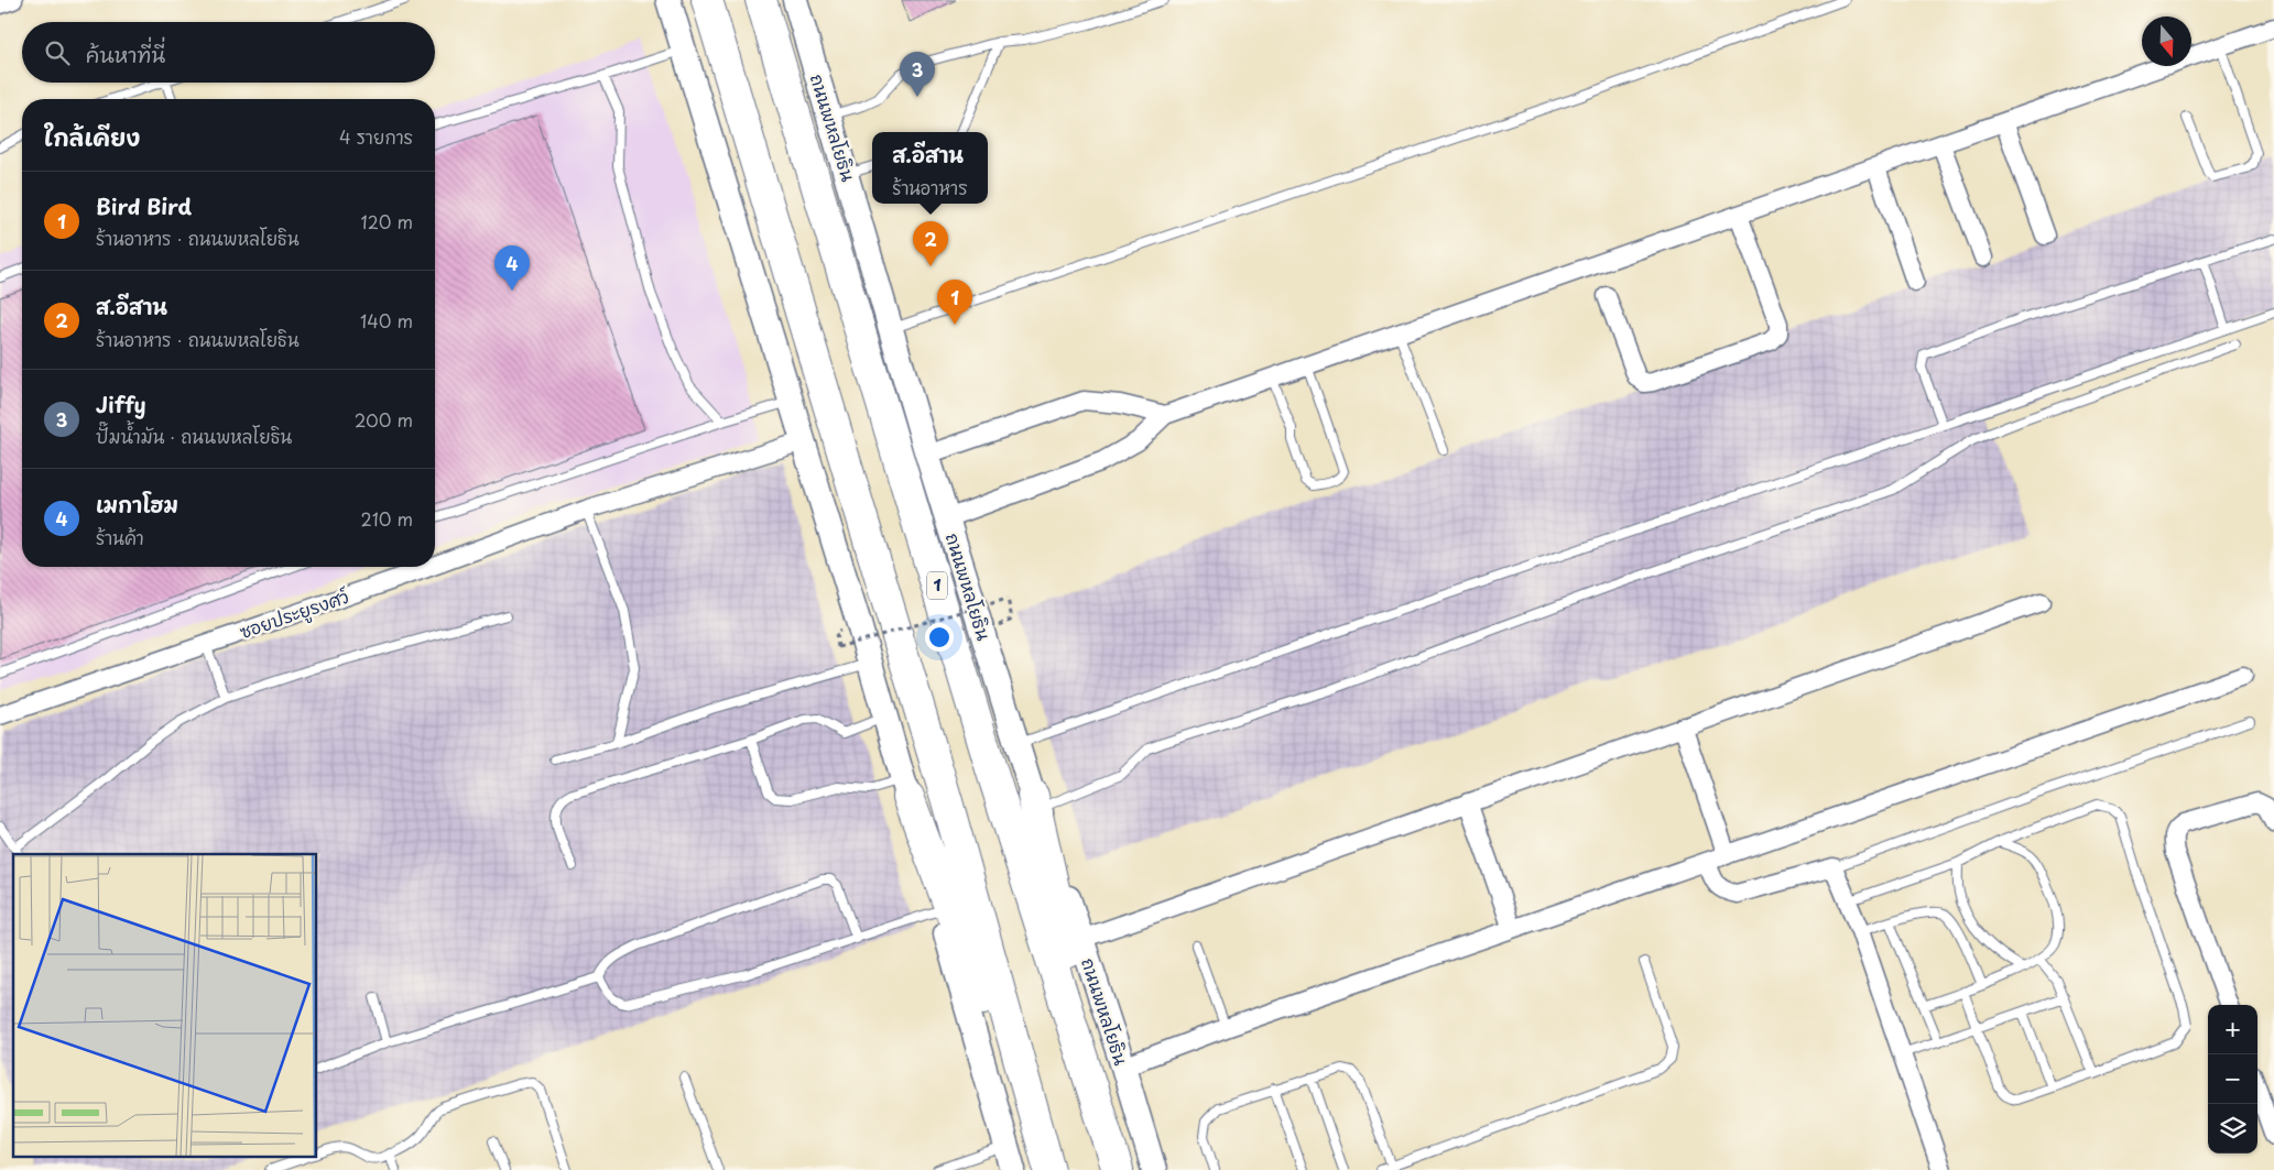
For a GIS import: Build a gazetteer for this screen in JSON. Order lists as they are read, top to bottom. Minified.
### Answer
{"streets":{"highway":["ถนนพหลโยธิน","1"],"street":["ซอยประยูรงศว์"]},"north":"bottom","page":{"search":"ค้นหาที่นี่","pins":["3","2","4","1"],"heading":["ใกล้เคียง","4 รายการ"],"popup":["ส.อีสาน","ร้านอาหาร"],"list":[{"mark":"1","name":"Bird Bird","note":"ร้านอาหาร · ถนนพหลโยธิน","value":"120 m"},{"mark":"2","name":"ส.อีสาน","note":"ร้านอาหาร · ถนนพหลโยธิน","value":"140 m"},{"mark":"3","name":"Jiffy","note":"ปั๊มน้ำมัน · ถนนพหลโยธิน","value":"200 m"},{"mark":"4","name":"เมกาโฮม","note":"ร้านค้า","value":"210 m"}],"map_buttons":["+","−"]}}
